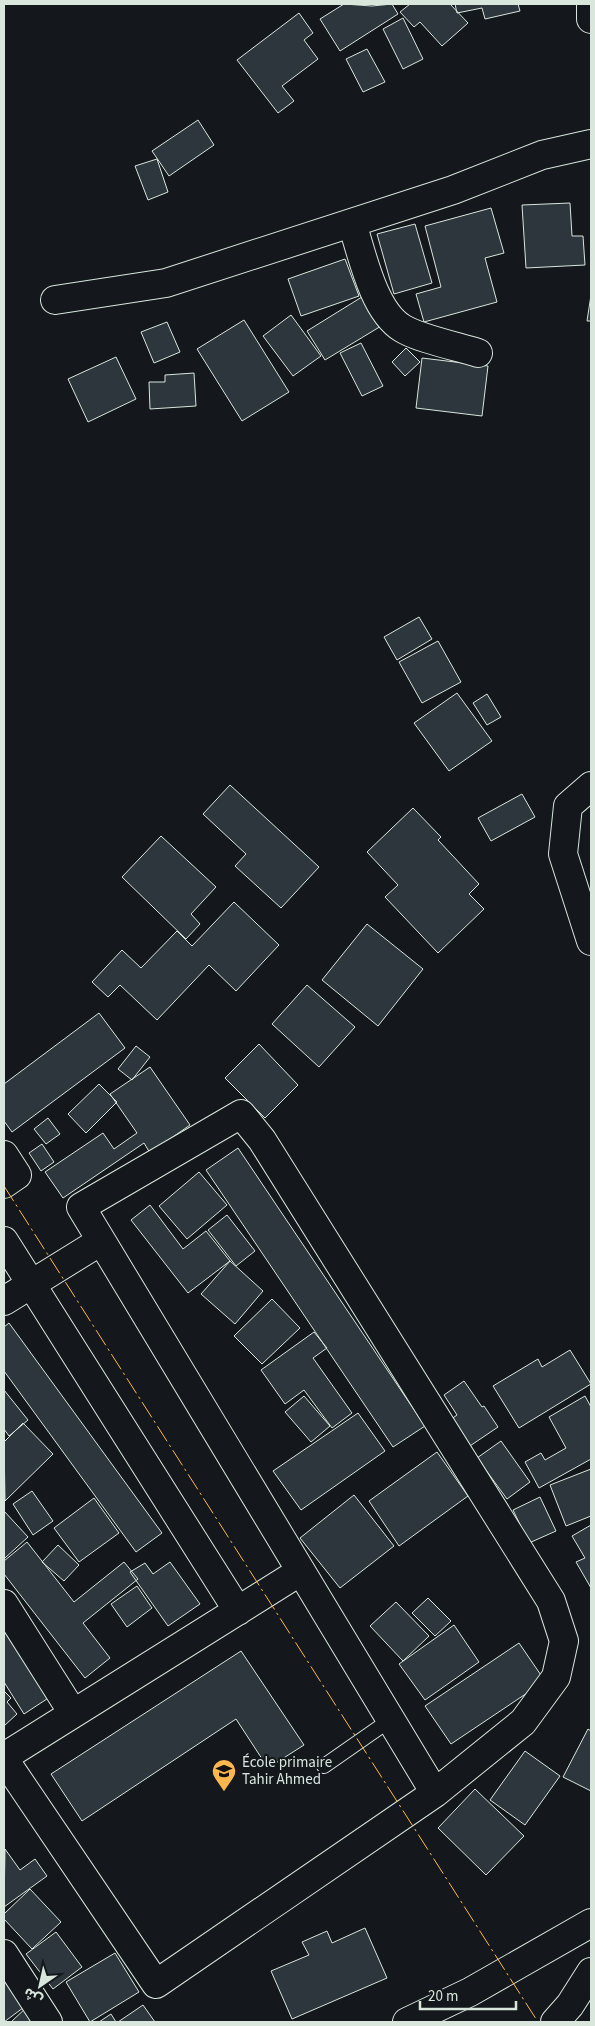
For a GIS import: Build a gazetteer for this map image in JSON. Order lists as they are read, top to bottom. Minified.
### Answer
{"places":{"school or university":["École primaire Tahir Ahmed"]},"scale_bar":"20 m","north":"bottom left"}
